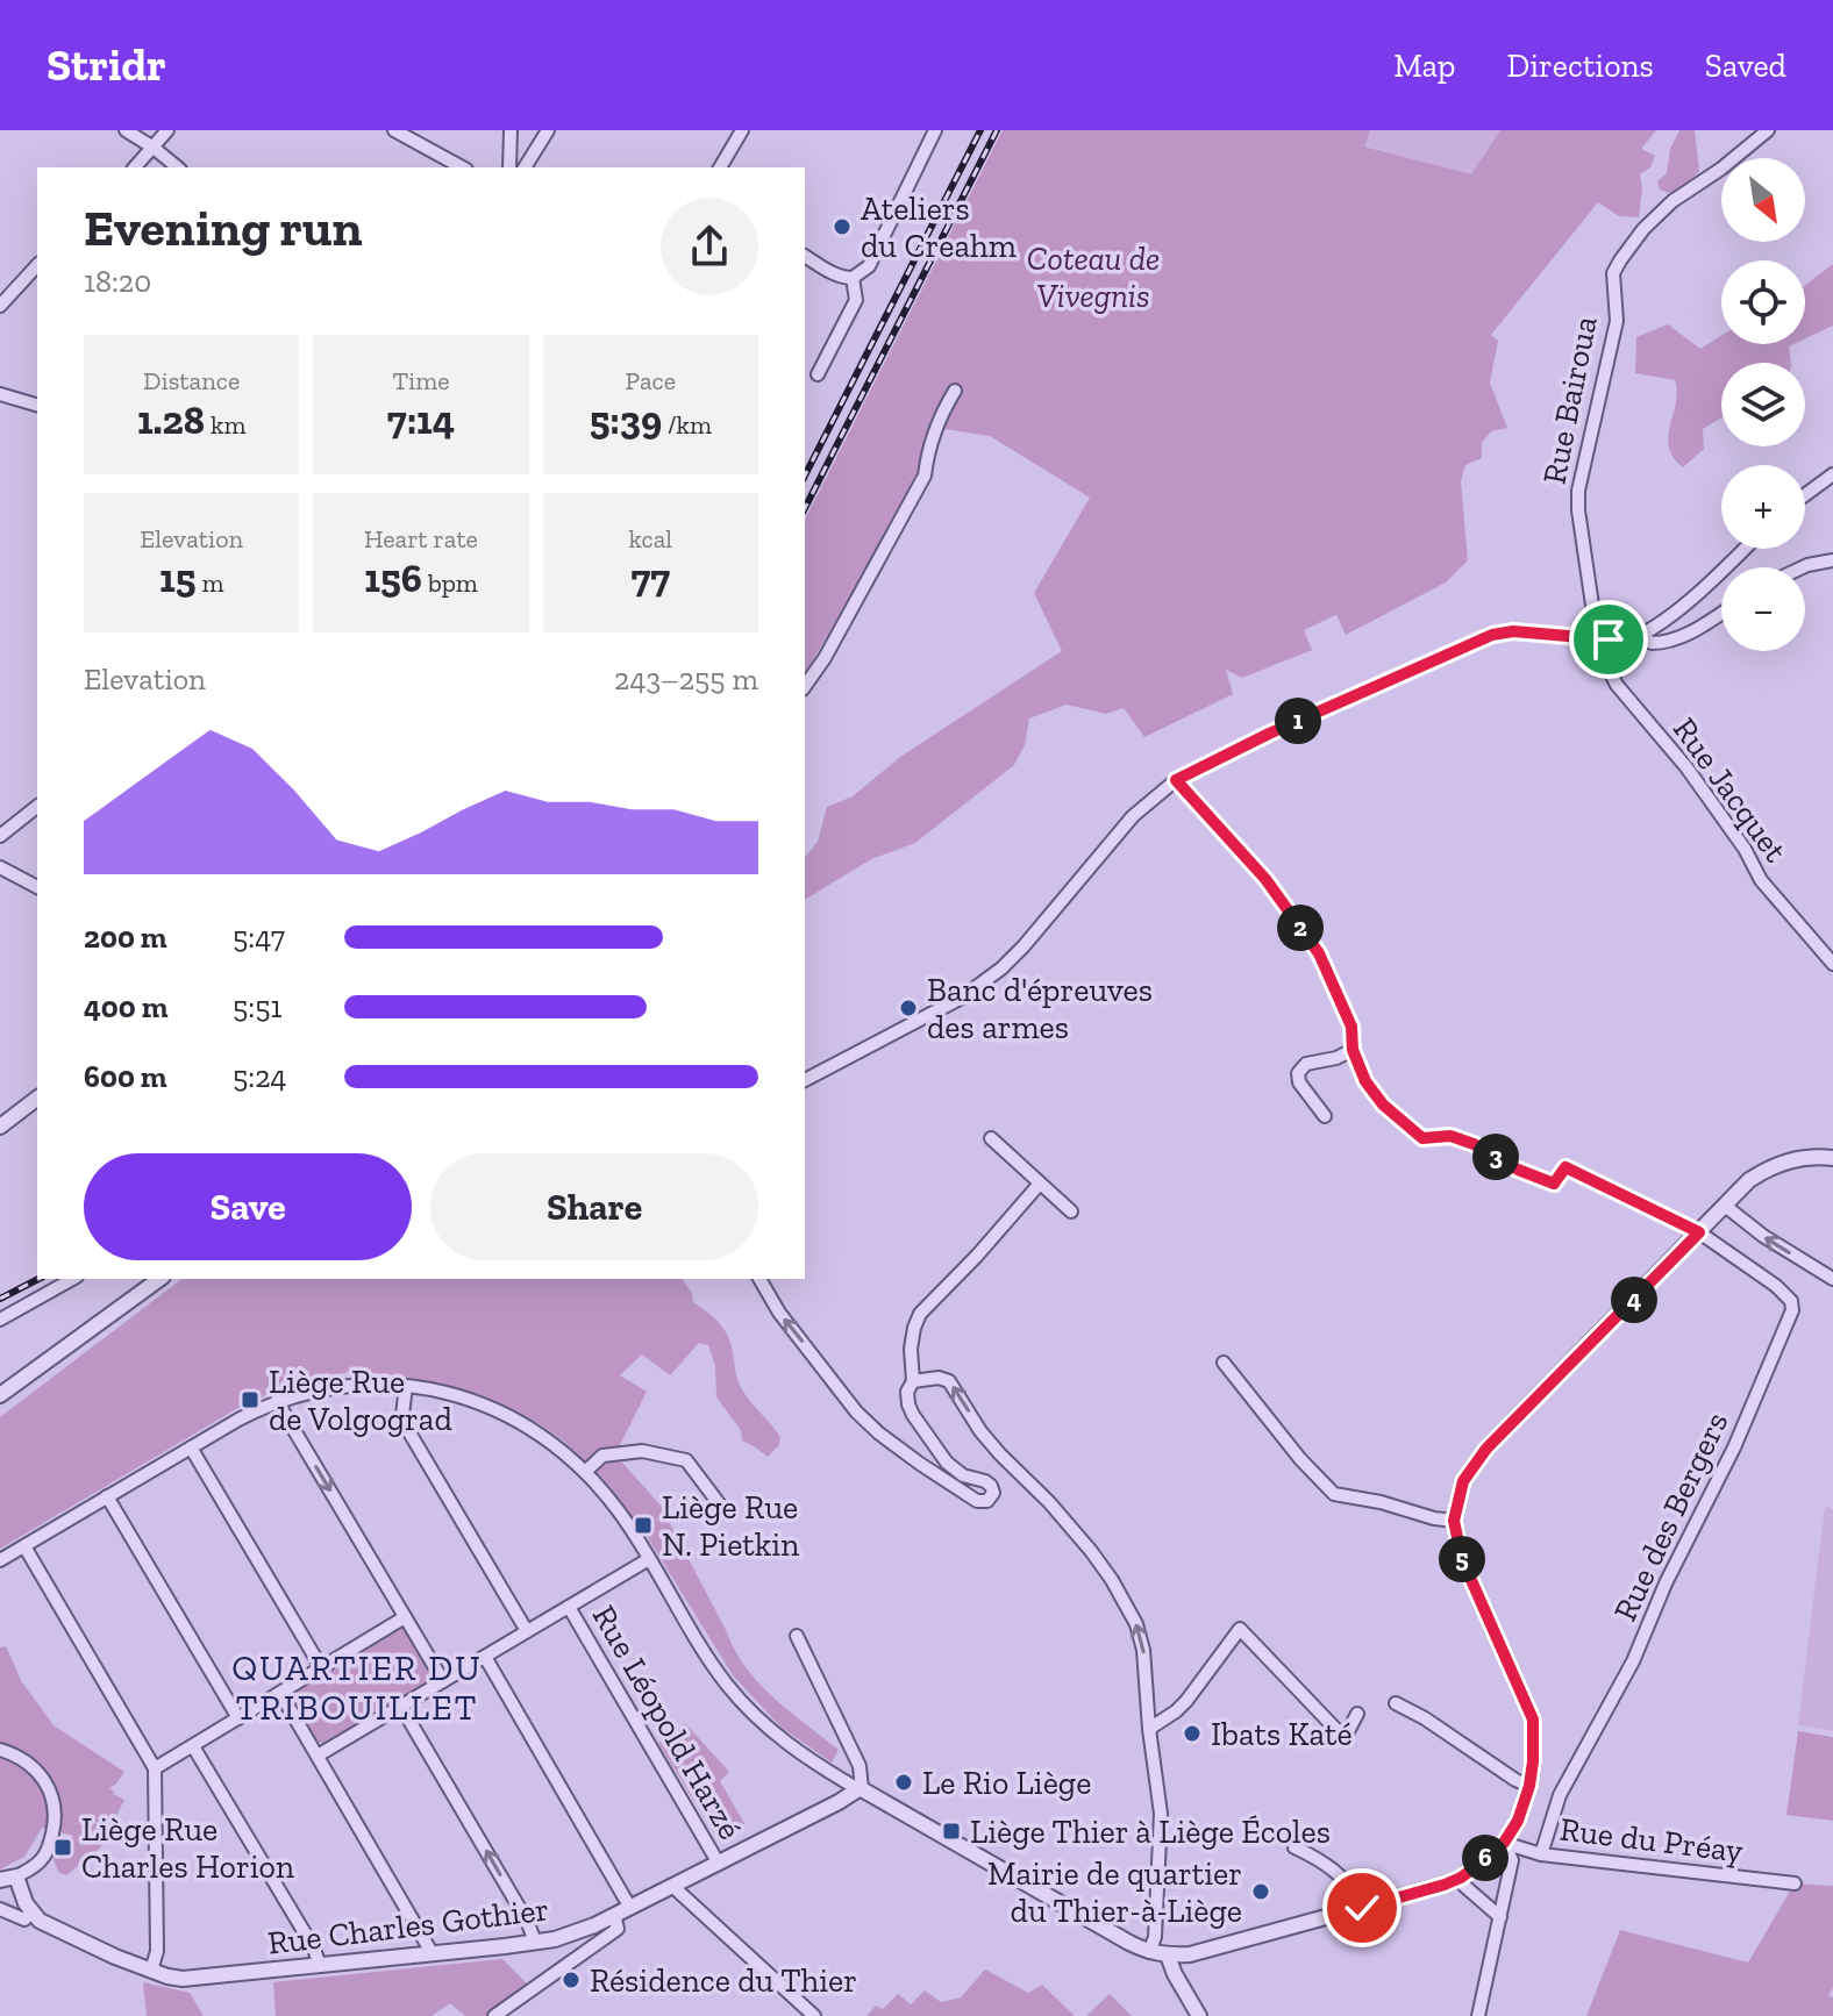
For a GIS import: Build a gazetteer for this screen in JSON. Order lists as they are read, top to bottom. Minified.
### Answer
{"streets":{"street":["Rue Bairoua","Rue Jacquet","Rue des Bergers","Rue Léopold Harzé","Rue du Préay","Rue Charles Gothier"]},"crossings":[["Rue Bairoua","Rue Jacquet"],["Rue des Bergers","Rue du Préay"],["Rue Léopold Harzé","Rue Charles Gothier"]],"districts":["QUARTIER DU TRIBOUILLET"],"parks":["Coteau de Vivegnis"],"places":{"other":["Ateliers du Creahm","Banc d'épreuves des armes","Ibats Katé","Le Rio Liège","Mairie de quartier du Thier-à-Liège","Résidence du Thier"],"transit":["Liège Rue de Volgograd","Liège Rue N. Pietkin","Liège Thier à Liège Écoles","Liège Rue Charles Horion"]},"north":"bottom right","page":{"header":"Stridr","nav":["Map","Directions","Saved"],"map_buttons":["+","−"],"heading":["Evening run","18:20"],"stats":[["Distance","1.28 km"],["Time","7:14"],["Pace","5:39 /km"],["Elevation","15 m"],["Heart rate","156 bpm"],["kcal","77"]],"chart":["Elevation","243–255 m"],"pins":["1","2","3","4","5","6"],"list":[{"name":"200 m","note":"5:47"},{"name":"400 m","note":"5:51"},{"name":"600 m","note":"5:24"}],"buttons":["Save","Share"]}}
